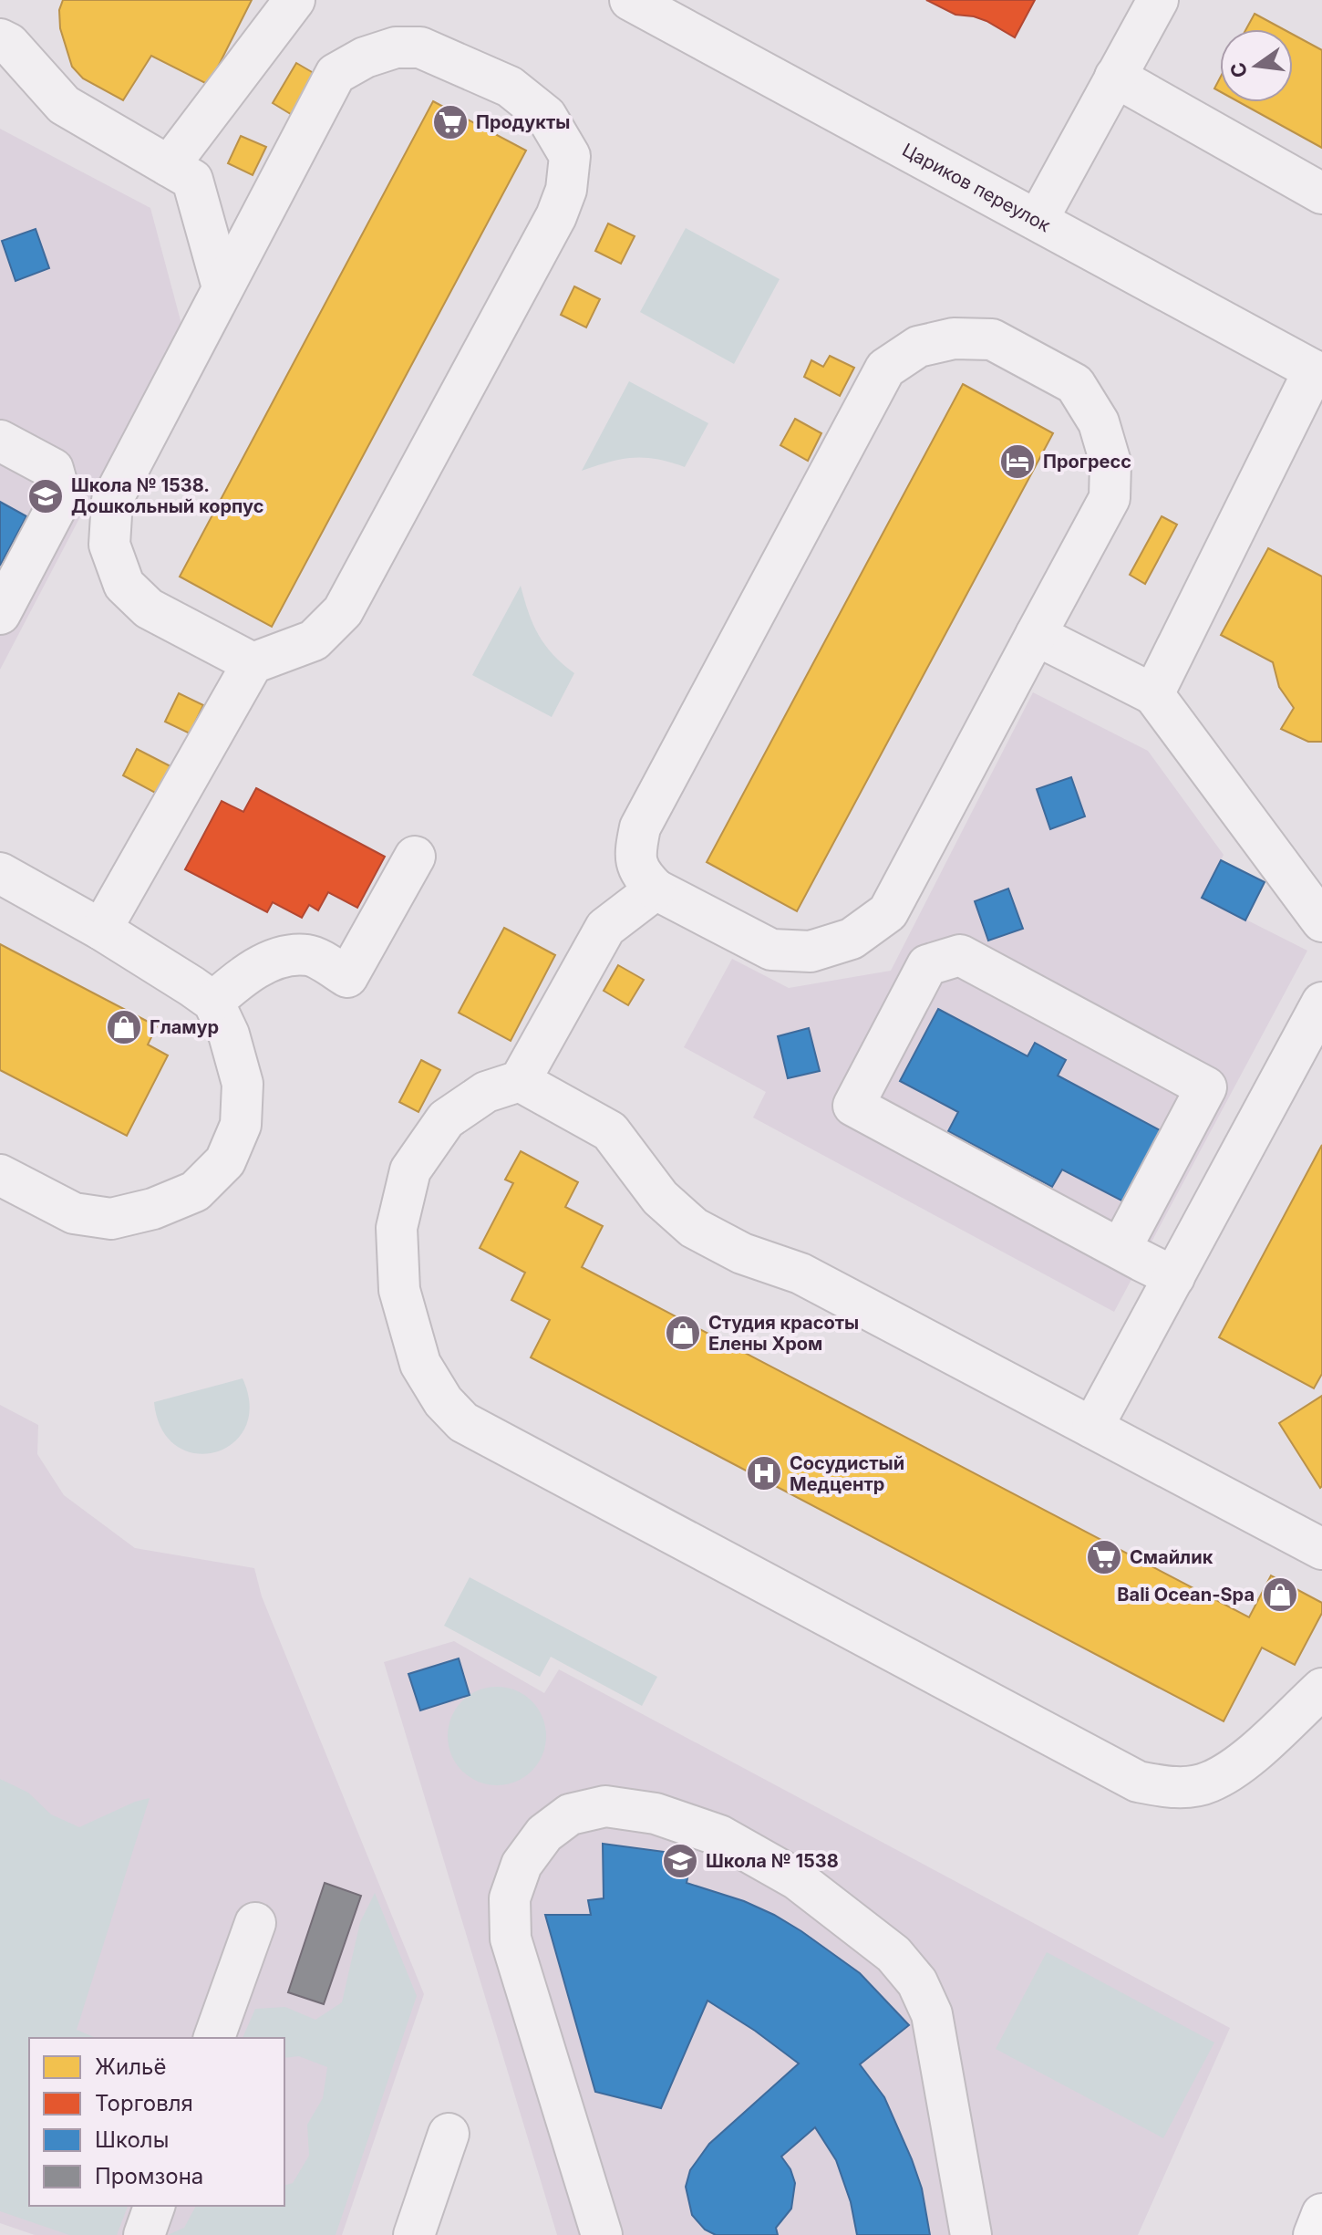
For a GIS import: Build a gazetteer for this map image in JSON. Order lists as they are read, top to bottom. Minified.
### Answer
{"streets":{"street":["Цариков переулок"]},"places":{"supermarket":["Продукты","Смайлик"],"hotel":["Прогресс"],"school or university":["Школа № 1538. Дошкольный корпус","Школа № 1538"],"shop":["Гламур","Студия красоты Елены Хром","Bali Ocean-Spa"],"hospital":["Сосудистый Медцентр"]},"legend":["Жильё","Торговля","Школы","Промзона"],"north":"left"}
